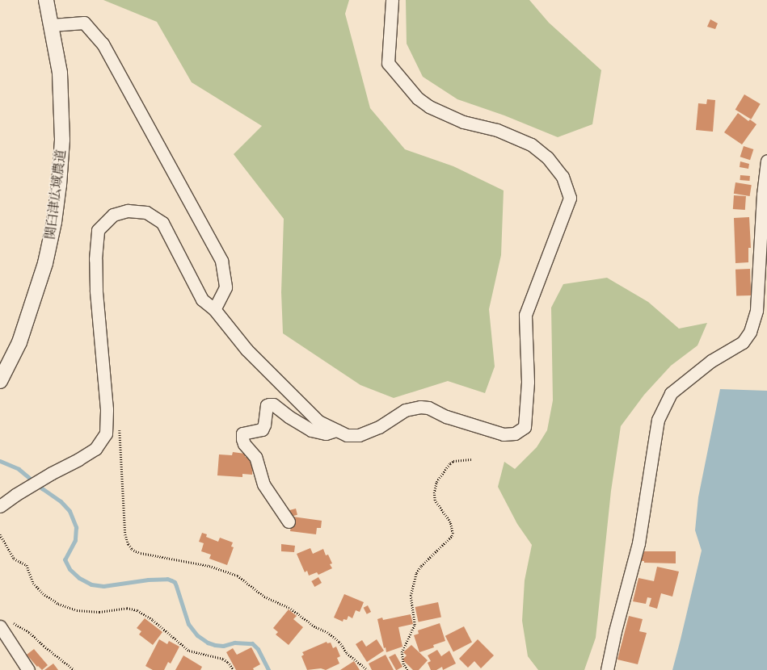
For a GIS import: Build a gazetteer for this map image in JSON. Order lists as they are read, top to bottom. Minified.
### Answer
{"streets":{"street":["関臼津広域農道"]}}
